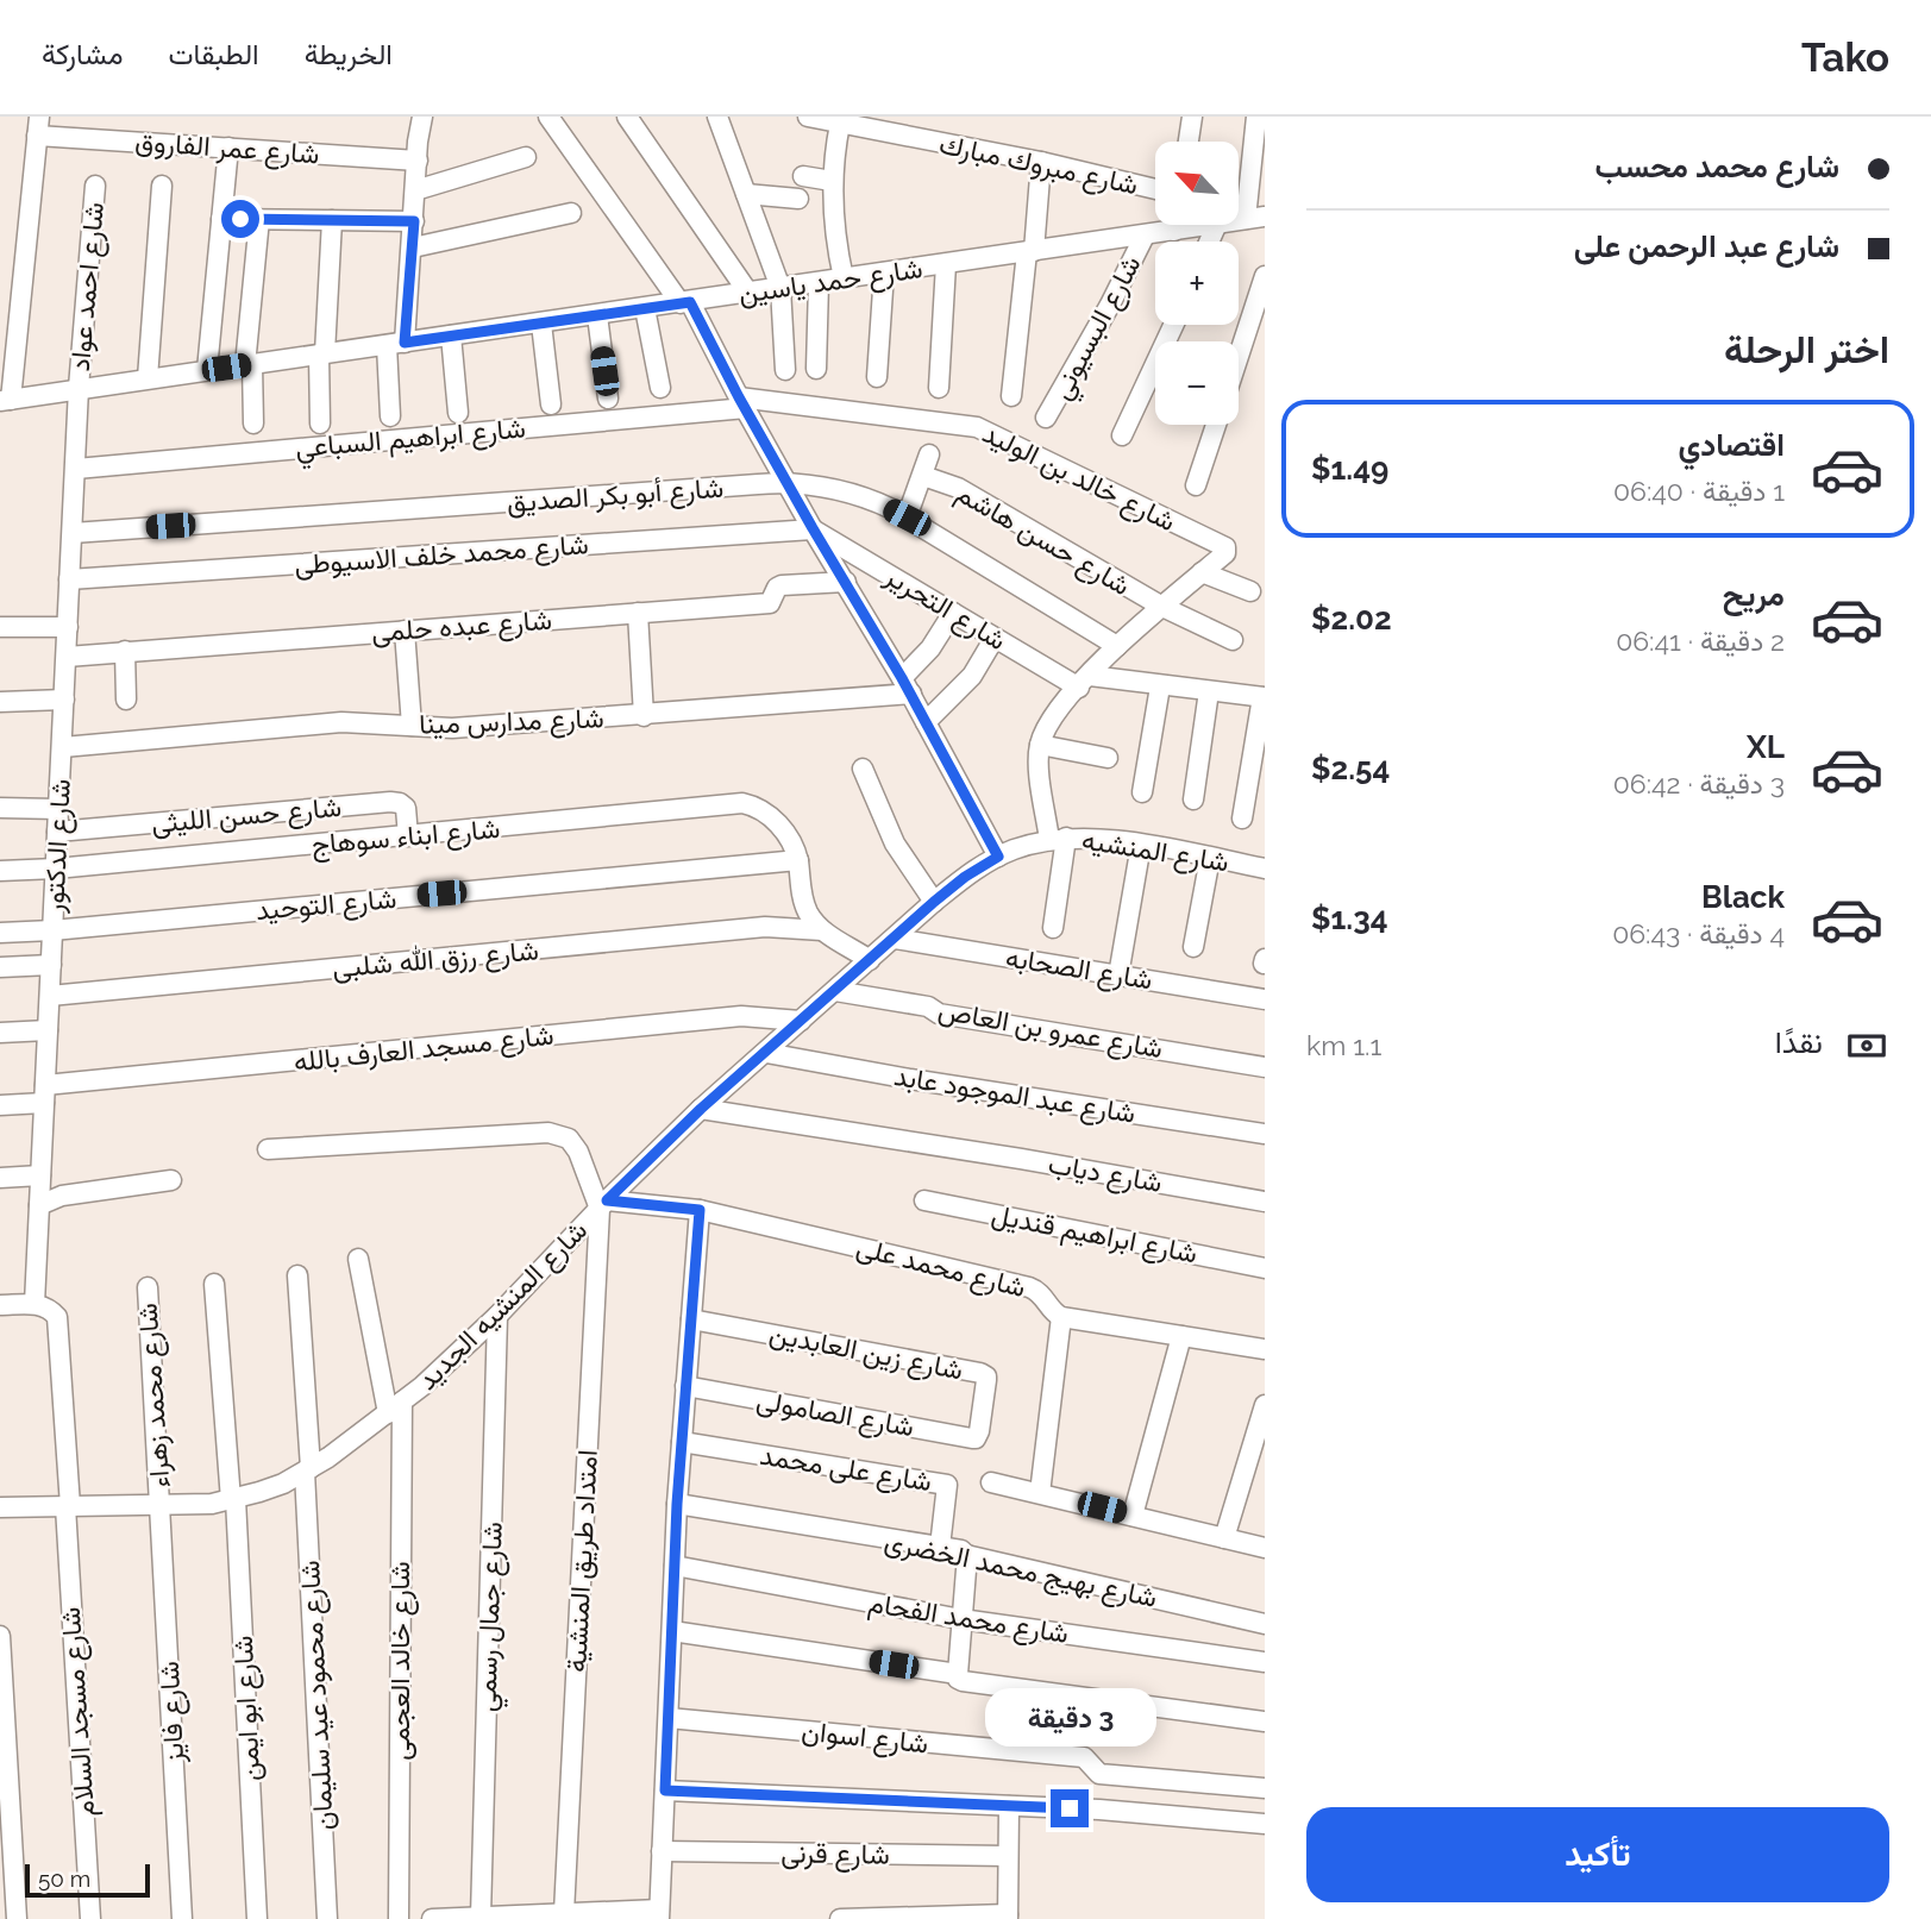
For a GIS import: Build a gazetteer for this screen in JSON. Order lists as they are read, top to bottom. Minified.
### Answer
{"streets":{"street":["شارع عمر الفاروق","شارع مبروك مبارك","شارع حمد ياسين","شارع احمد عواد","شارع البسيوني","شارع ابراهيم السباعي","شارع خالد بن الوليد","شارع أبو بكر الصديق","شارع حسن هاشم","شارع محمد خلف الاسيوطى","شارع التحرير","شارع عبده حلمى","شارع مدارس مينا","شارع حسن الليثى","شارع ابناء سوهاج","شارع الدكتور","شارع المنشيه","شارع التوحيد","شارع رزق الله شلبى","شارع الصحابه","شارع عمرو بن العاص","شارع مسجد العارف بالله","شارع عبد الموجود عابد","شارع دياب","شارع ابراهيم قنديل","شارع محمد على","شارع المنشيه الجديد","شارع زين العابدين","شارع محمد زهراء","شارع الصامولى","شارع على محمد","امتداد طريق المنشية","شارع بهيج محمد الخضرى","شارع جمال رسمي","شارع محمد الفحام","شارع خالد العجمى","شارع محمود عيد سليمان","شارع ابو ايمن","شارع مسجد السلام","شارع فايز","شارع اسوان","شارع قرنى"]},"crossings":[["شارع حمد ياسين","شارع احمد عواد"],["شارع حمد ياسين","شارع البسيوني"],["شارع حمد ياسين","شارع الدكتور"],["شارع احمد عواد","شارع الدكتور"],["شارع ابراهيم السباعي","شارع خالد بن الوليد"],["شارع ابراهيم السباعي","شارع الدكتور"],["شارع أبو بكر الصديق","شارع الدكتور"],["شارع محمد خلف الاسيوطى","شارع التحرير"],["شارع محمد خلف الاسيوطى","شارع الدكتور"],["شارع عبده حلمى","شارع الدكتور"],["شارع مدارس مينا","شارع الدكتور"],["شارع حسن الليثى","شارع ابناء سوهاج"],["شارع حسن الليثى","شارع الدكتور"],["شارع ابناء سوهاج","شارع الدكتور"],["شارع ابناء سوهاج","شارع التوحيد"],["شارع الدكتور","شارع التوحيد"],["شارع الدكتور","شارع رزق الله شلبى"],["شارع الدكتور","شارع مسجد العارف بالله"],["شارع الدكتور","شارع مسجد السلام"],["شارع المنشيه","شارع المنشيه الجديد"],["شارع الصحابه","شارع المنشيه الجديد"],["شارع عمرو بن العاص","شارع المنشيه الجديد"],["شارع مسجد العارف بالله","شارع المنشيه الجديد"],["شارع عبد الموجود عابد","شارع المنشيه الجديد"],["شارع دياب","شارع المنشيه الجديد"],["شارع محمد على","شارع المنشيه الجديد"],["شارع محمد على","امتداد طريق المنشية"],["شارع المنشيه الجديد","شارع محمد زهراء"],["شارع المنشيه الجديد","امتداد طريق المنشية"],["شارع المنشيه الجديد","شارع جمال رسمي"],["شارع المنشيه الجديد","شارع خالد العجمى"],["شارع المنشيه الجديد","شارع محمود عيد سليمان"],["شارع المنشيه الجديد","شارع ابو ايمن"],["شارع المنشيه الجديد","شارع مسجد السلام"],["شارع المنشيه الجديد","شارع فايز"],["شارع زين العابدين","شارع الصامولى"],["شارع محمد زهراء","شارع فايز"],["شارع على محمد","شارع بهيج محمد الخضرى"]],"scale_bar":"50 m","north":"top left","page":{"header":"Tako","nav":["الخريطة","الطبقات","مشاركة"],"banner":["شارع محمد محسب","شارع عبد الرحمن على"],"map_buttons":["+","−"],"heading":"اختر الرحلة","list":[{"name":"اقتصادي","note":"1 دقيقة · 06:40","value":"$1.49"},{"name":"مريح","note":"2 دقيقة · 06:41","value":"$2.02"},{"name":"XL","note":"3 دقيقة · 06:42","value":"$2.54"},{"name":"Black","note":"4 دقيقة · 06:43","value":"$1.34"}],"pay":["نقدًا","1.1 km"],"bubble":"3 دقيقة","buttons":"تأكيد","scale":"50 m"}}
